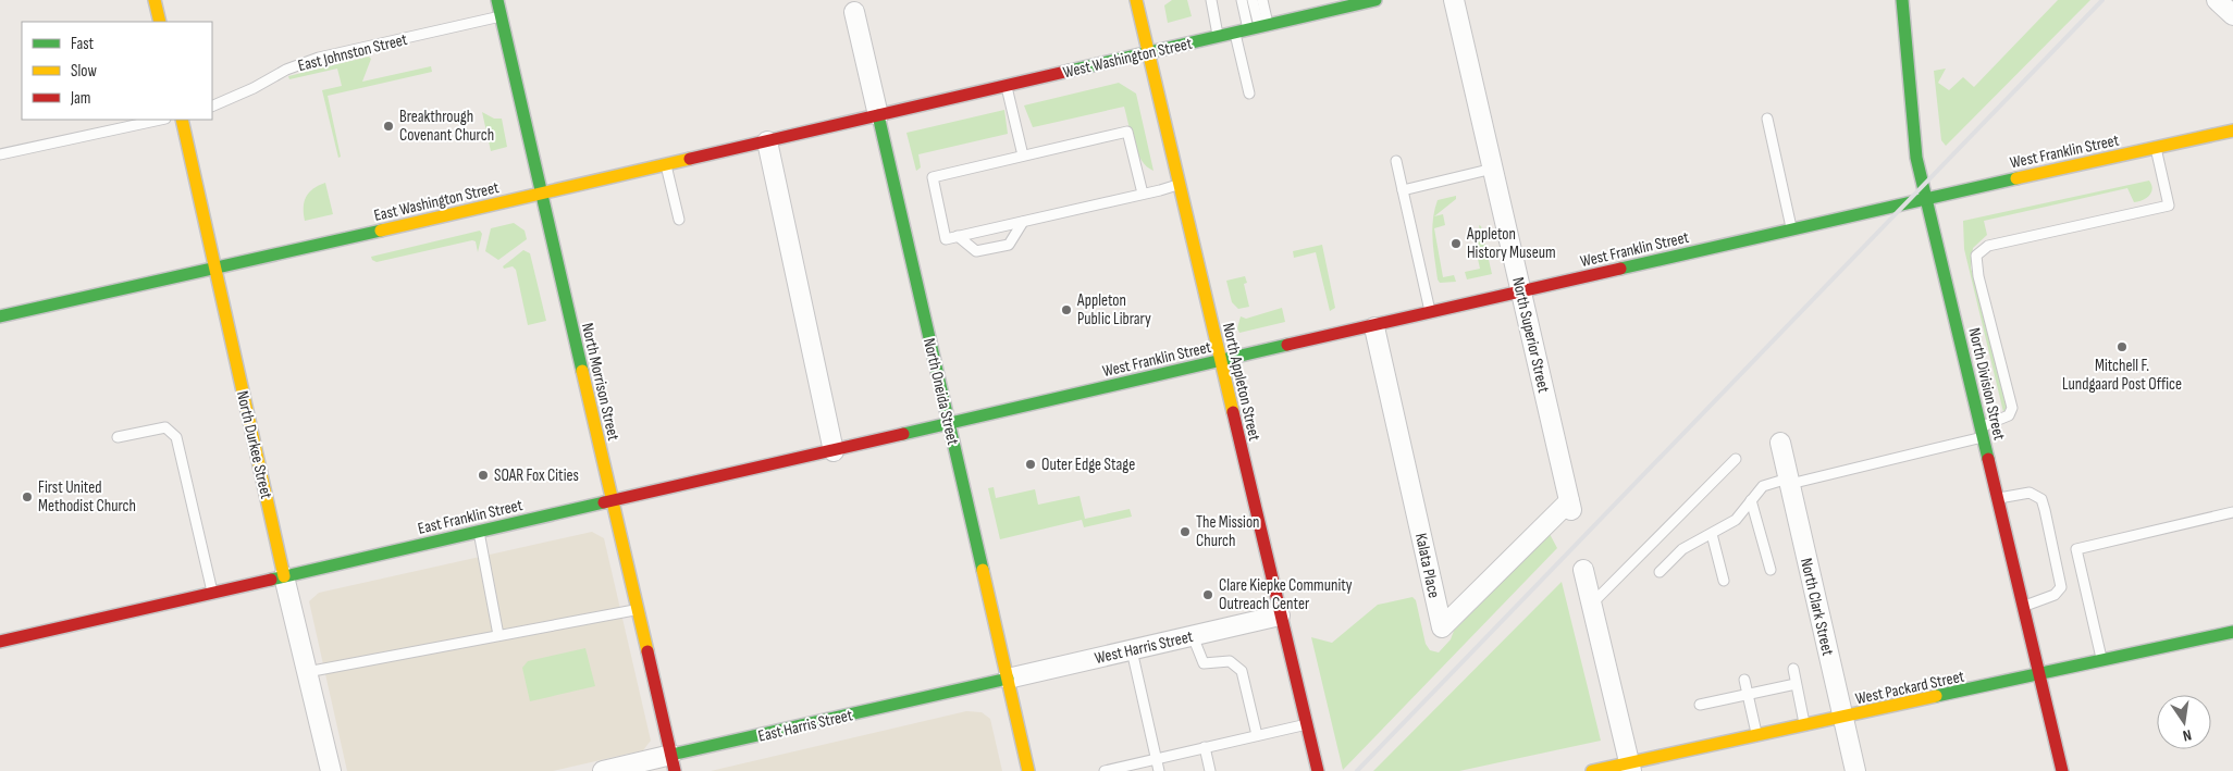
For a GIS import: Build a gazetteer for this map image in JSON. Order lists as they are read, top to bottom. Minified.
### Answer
{"streets":{"street":["West Washington Street","West Franklin Street","East Washington Street","North Superior Street","North Morrison Street","North Appleton Street","North Division Street","North Oneida Street","North Durkee Street","East Franklin Street","Kalata Place","North Clark Street","West Harris Street","West Packard Street","East Harris Street"],"lane":["East Johnston Street"]},"crossings":[["East Johnston Street","North Morrison Street"],["West Washington Street","East Washington Street"],["West Washington Street","North Appleton Street"],["West Washington Street","North Oneida Street"],["West Franklin Street","North Superior Street"],["West Franklin Street","North Appleton Street"],["West Franklin Street","North Division Street"],["West Franklin Street","North Oneida Street"],["West Franklin Street","East Franklin Street"],["West Franklin Street","Kalata Place"],["East Washington Street","North Morrison Street"],["East Washington Street","North Oneida Street"],["East Washington Street","North Durkee Street"],["North Superior Street","Kalata Place"],["North Morrison Street","East Franklin Street"],["North Morrison Street","East Harris Street"],["North Appleton Street","West Harris Street"],["North Division Street","West Packard Street"],["North Oneida Street","East Franklin Street"],["North Oneida Street","West Harris Street"],["North Oneida Street","East Harris Street"],["North Durkee Street","East Franklin Street"],["North Clark Street","West Packard Street"],["West Harris Street","East Harris Street"]],"places":["Breakthrough Covenant Church","Appleton History Museum","Appleton Public Library","Mitchell F. Lundgaard Post Office","Outer Edge Stage","SOAR Fox Cities","First United Methodist Church","The Mission Church","Clare Kiepke Community Outreach Center"],"legend":["Fast","Slow","Jam"],"north":"bottom"}
